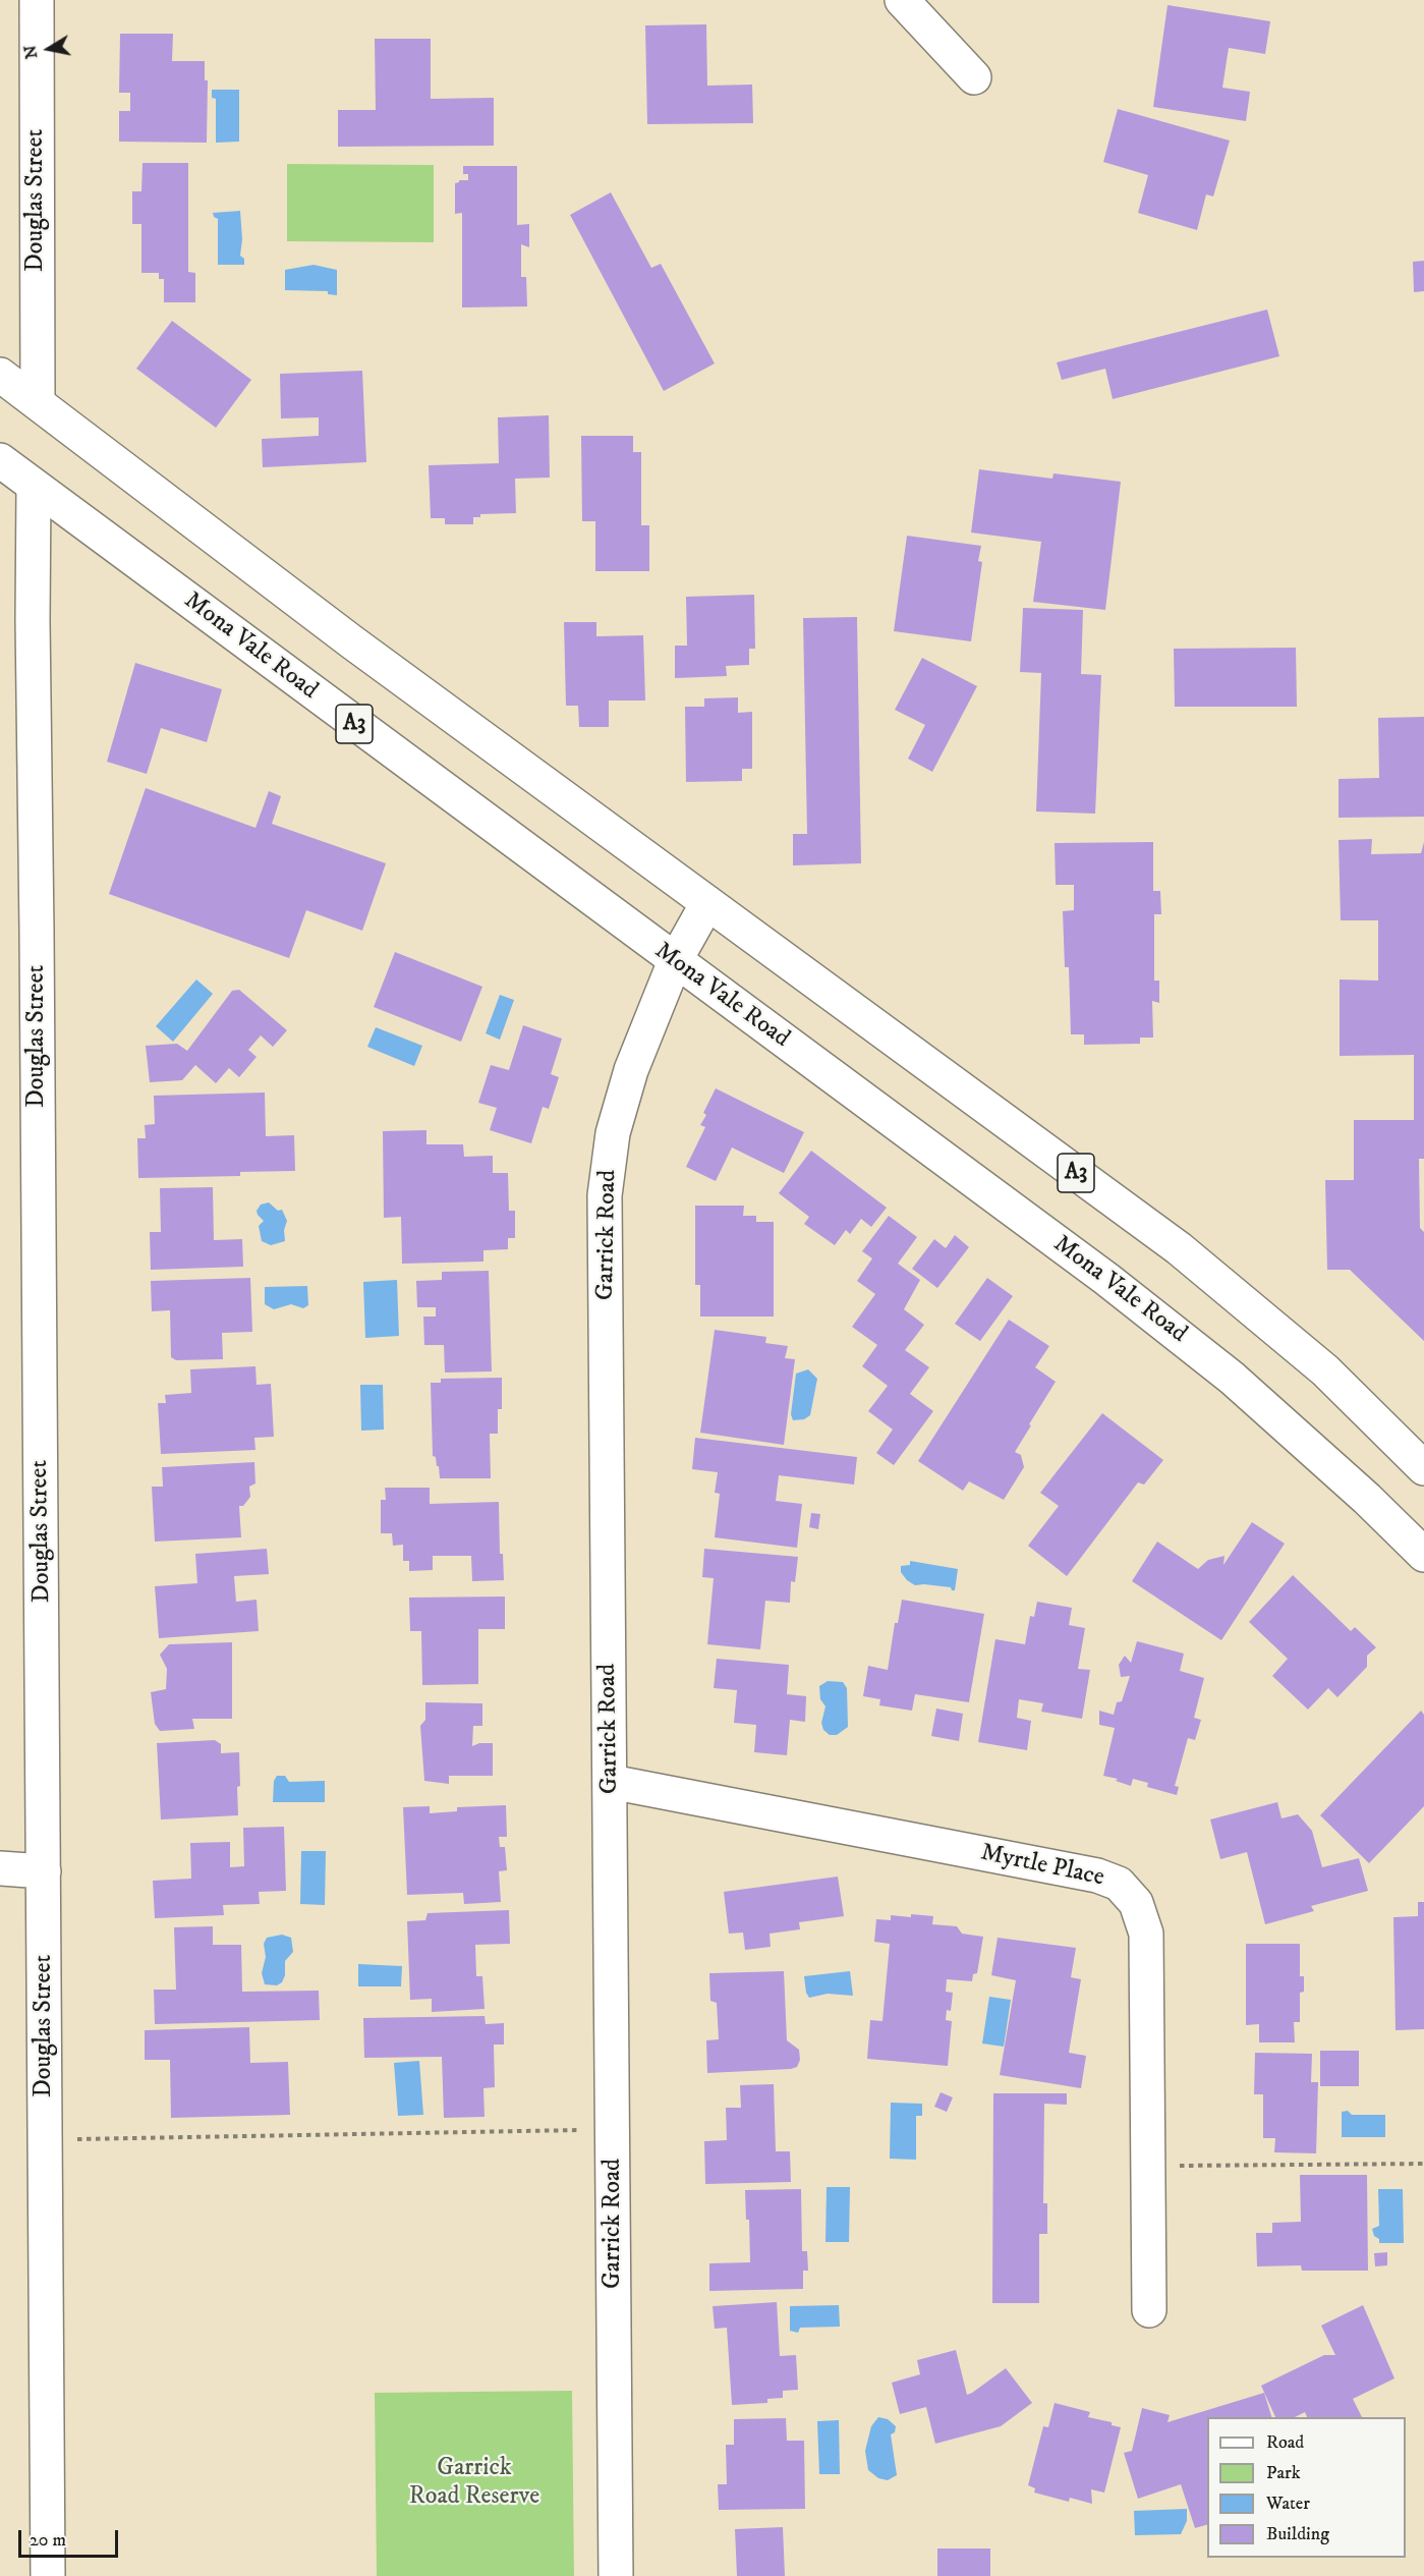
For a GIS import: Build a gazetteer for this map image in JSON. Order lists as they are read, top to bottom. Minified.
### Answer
{"streets":{"main road":["Douglas Street","Mona Vale Road","A3","Garrick Road","Myrtle Place"]},"crossings":[["Douglas Street","Mona Vale Road"],["Douglas Street","A3"],["Mona Vale Road","Garrick Road"],["A3","Garrick Road"],["Garrick Road","Myrtle Place"]],"parks":["Garrick Road Reserve"],"legend":["Road","Park","Water","Building"],"scale_bar":"20 m","north":"left"}
